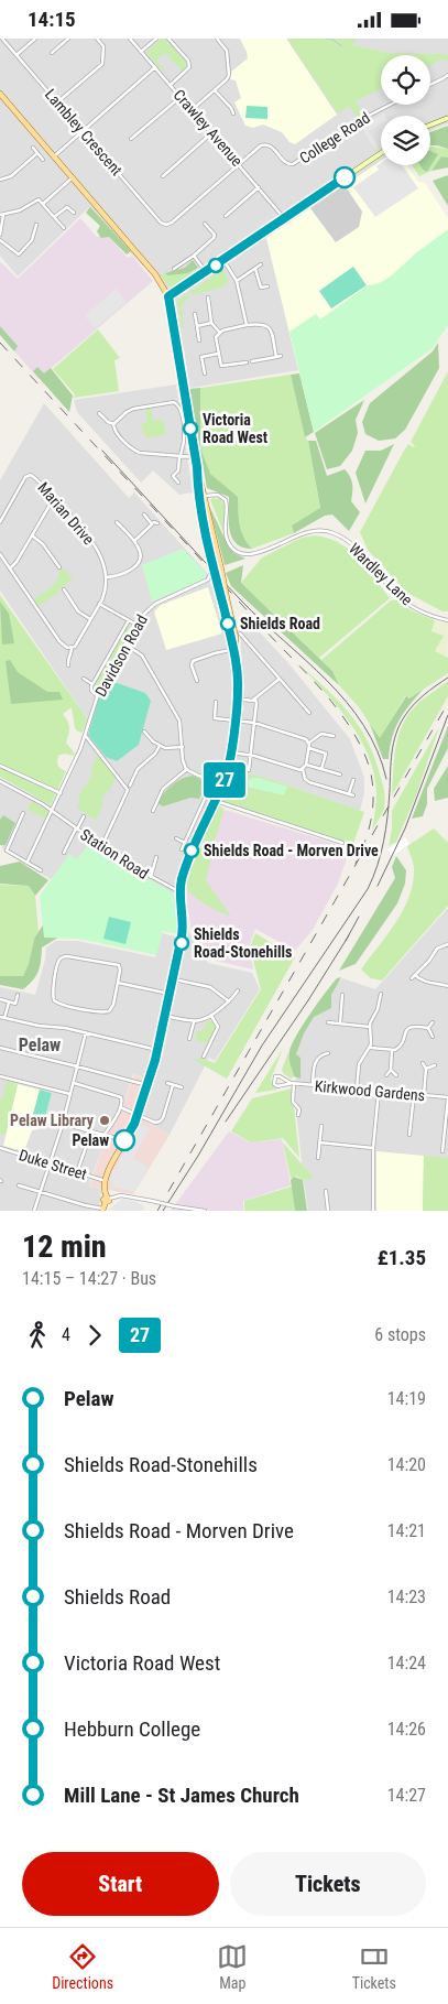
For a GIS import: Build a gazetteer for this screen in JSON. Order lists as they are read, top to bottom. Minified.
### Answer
{"streets":{"street":["Crawley Avenue","Lambley Crescent","College Road","Marian Drive","Wardley Lane","Davidson Road","Station Road","Kirkwood Gardens","Duke Street"]},"crossings":[["Crawley Avenue","Lambley Crescent"],["Crawley Avenue","College Road"],["Lambley Crescent","College Road"],["Davidson Road","Station Road"]],"districts":["Pelaw"],"places":["Victoria Road West","Shields Road","Shields Road - Morven Drive","Shields Road-Stonehills","Pelaw Library","Pelaw"],"lines":["bus line 27"],"page":{"status":"14:15","on_map":"27","heading":["12 min","14:15 – 14:27 · Bus","£1.35"],"legs":["4","27","6 stops"],"list":[{"name":"Pelaw","value":"14:19"},{"name":"Shields Road-Stonehills","value":"14:20"},{"name":"Shields Road - Morven Drive","value":"14:21"},{"name":"Shields Road","value":"14:23"},{"name":"Victoria Road West","value":"14:24"},{"name":"Hebburn College","value":"14:26"},{"name":"Mill Lane - St James Church","value":"14:27"}],"buttons":["Start","Tickets"],"tabs":["Directions","Map","Tickets"]}}
